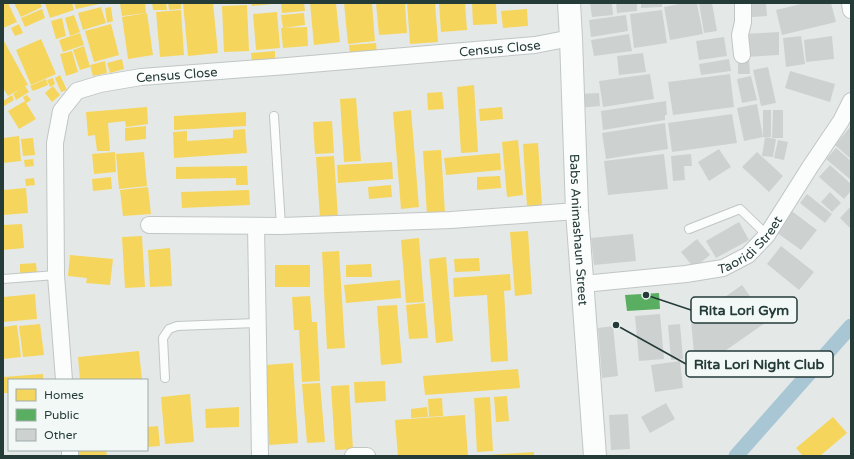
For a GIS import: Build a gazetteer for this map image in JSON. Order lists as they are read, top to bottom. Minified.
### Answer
{"streets":{"main road":["Babs Animashaun Street"],"street":["Census Close","Taoridi Street"]},"crossings":[["Census Close","Babs Animashaun Street"],["Babs Animashaun Street","Taoridi Street"]],"places":["Rita Lori Gym","Rita Lori Night Club"],"legend":["Homes","Public","Other"]}
